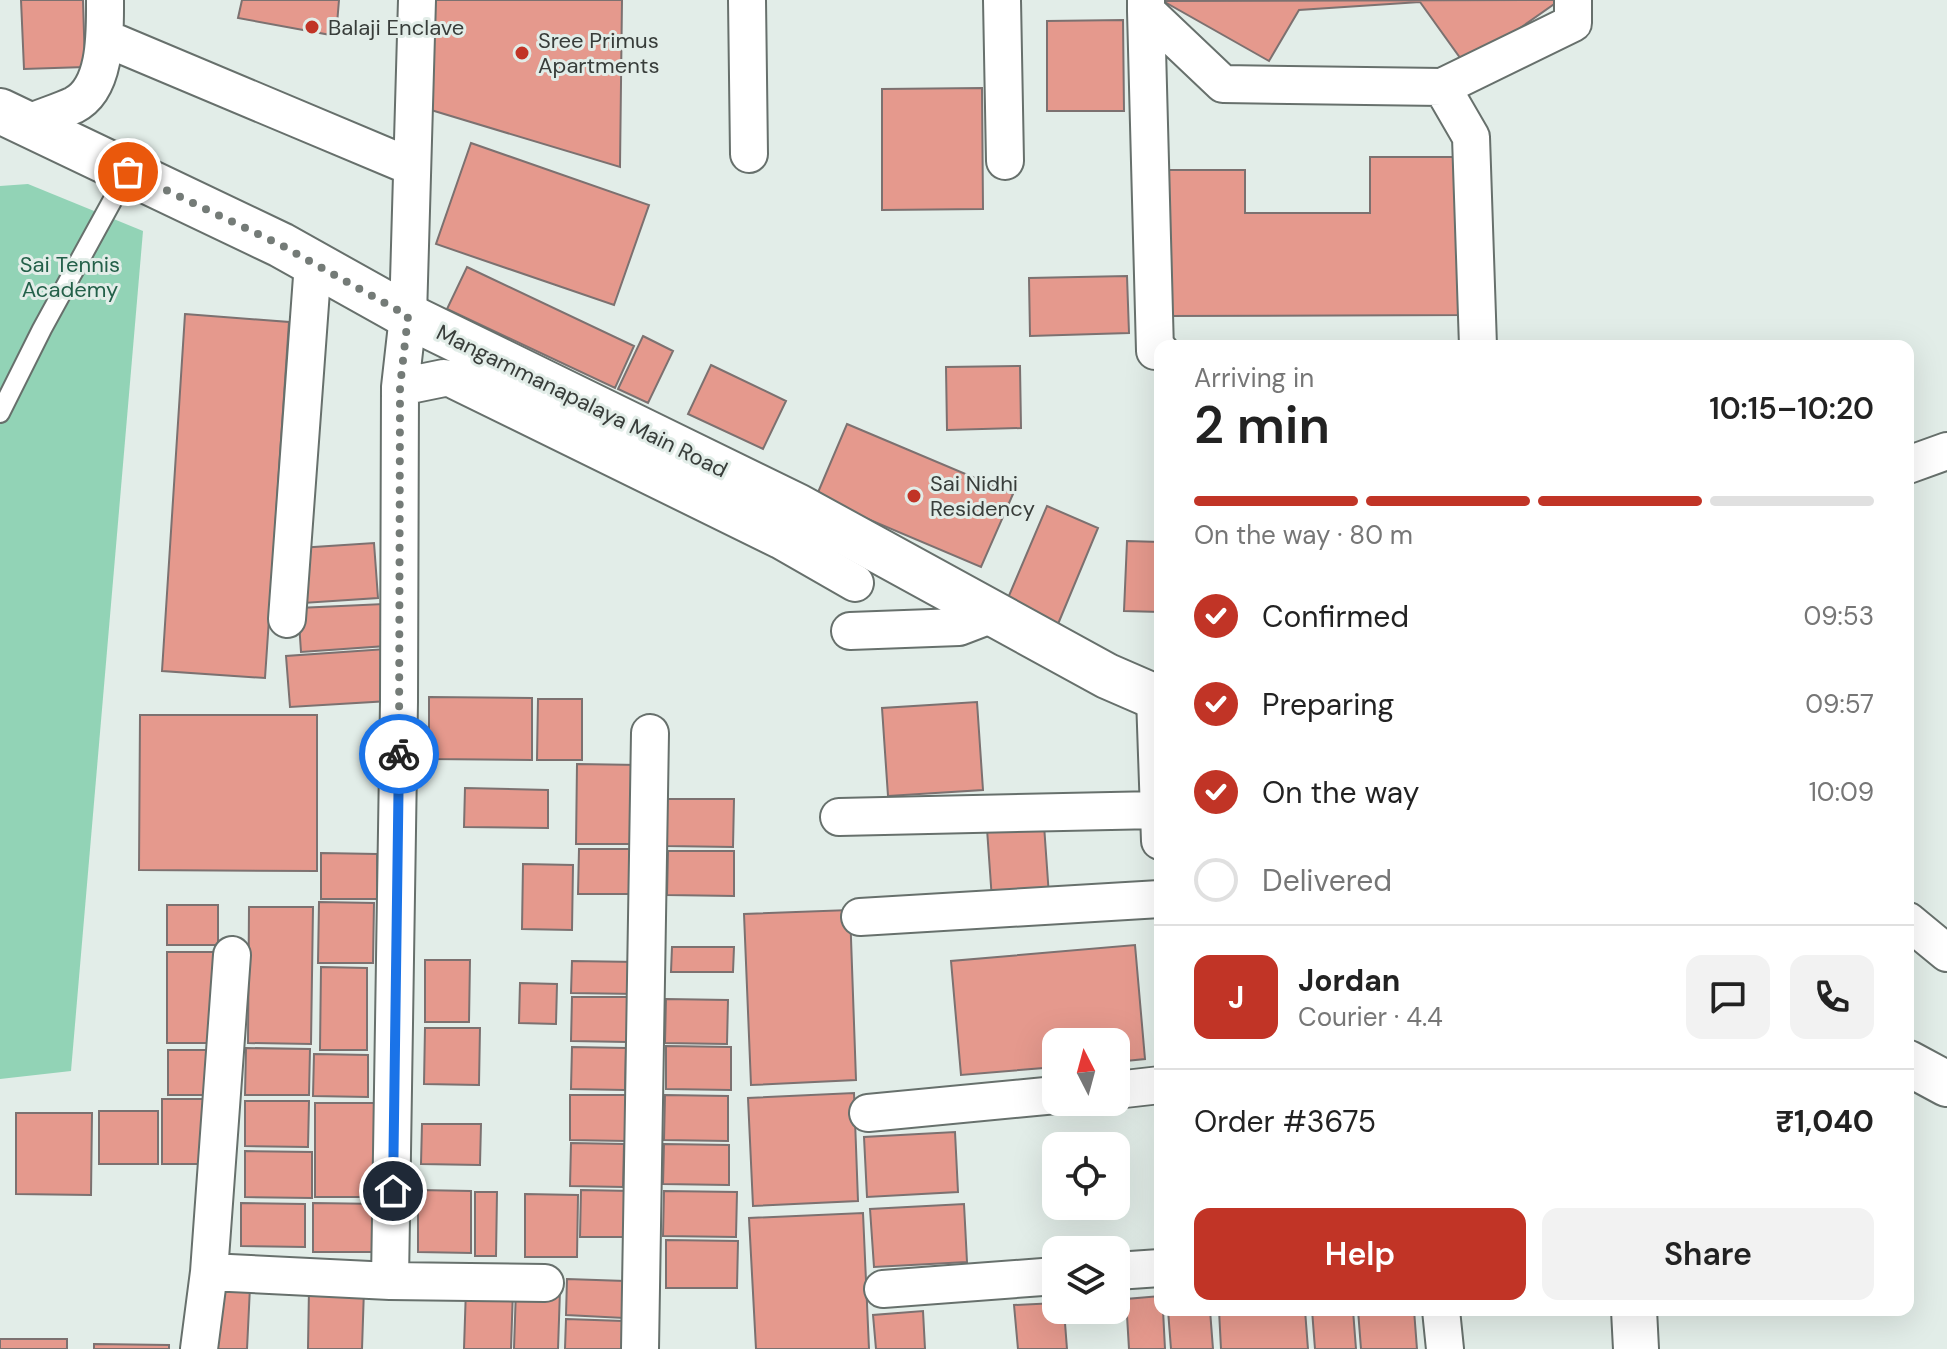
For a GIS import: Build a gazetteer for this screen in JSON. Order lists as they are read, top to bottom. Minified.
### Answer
{"streets":{"street":["Mangammanapalaya Main Road"]},"parks":["Sai Tennis Academy"],"places":["Balaji Enclave","Sree Primus Apartments","Sai Nidhi Residency"],"north":"top","page":{"heading":["2 min","Arriving in","10:15–10:20"],"panel":["Jordan","Courier · 4.4","Order #3675","₹1,040"],"bar":"On the way · 80 m","list":[["Confirmed","09:53"],["Preparing","09:57"],["On the way","10:09"],"Delivered"],"round":"J","buttons":["Help","Share"]}}
